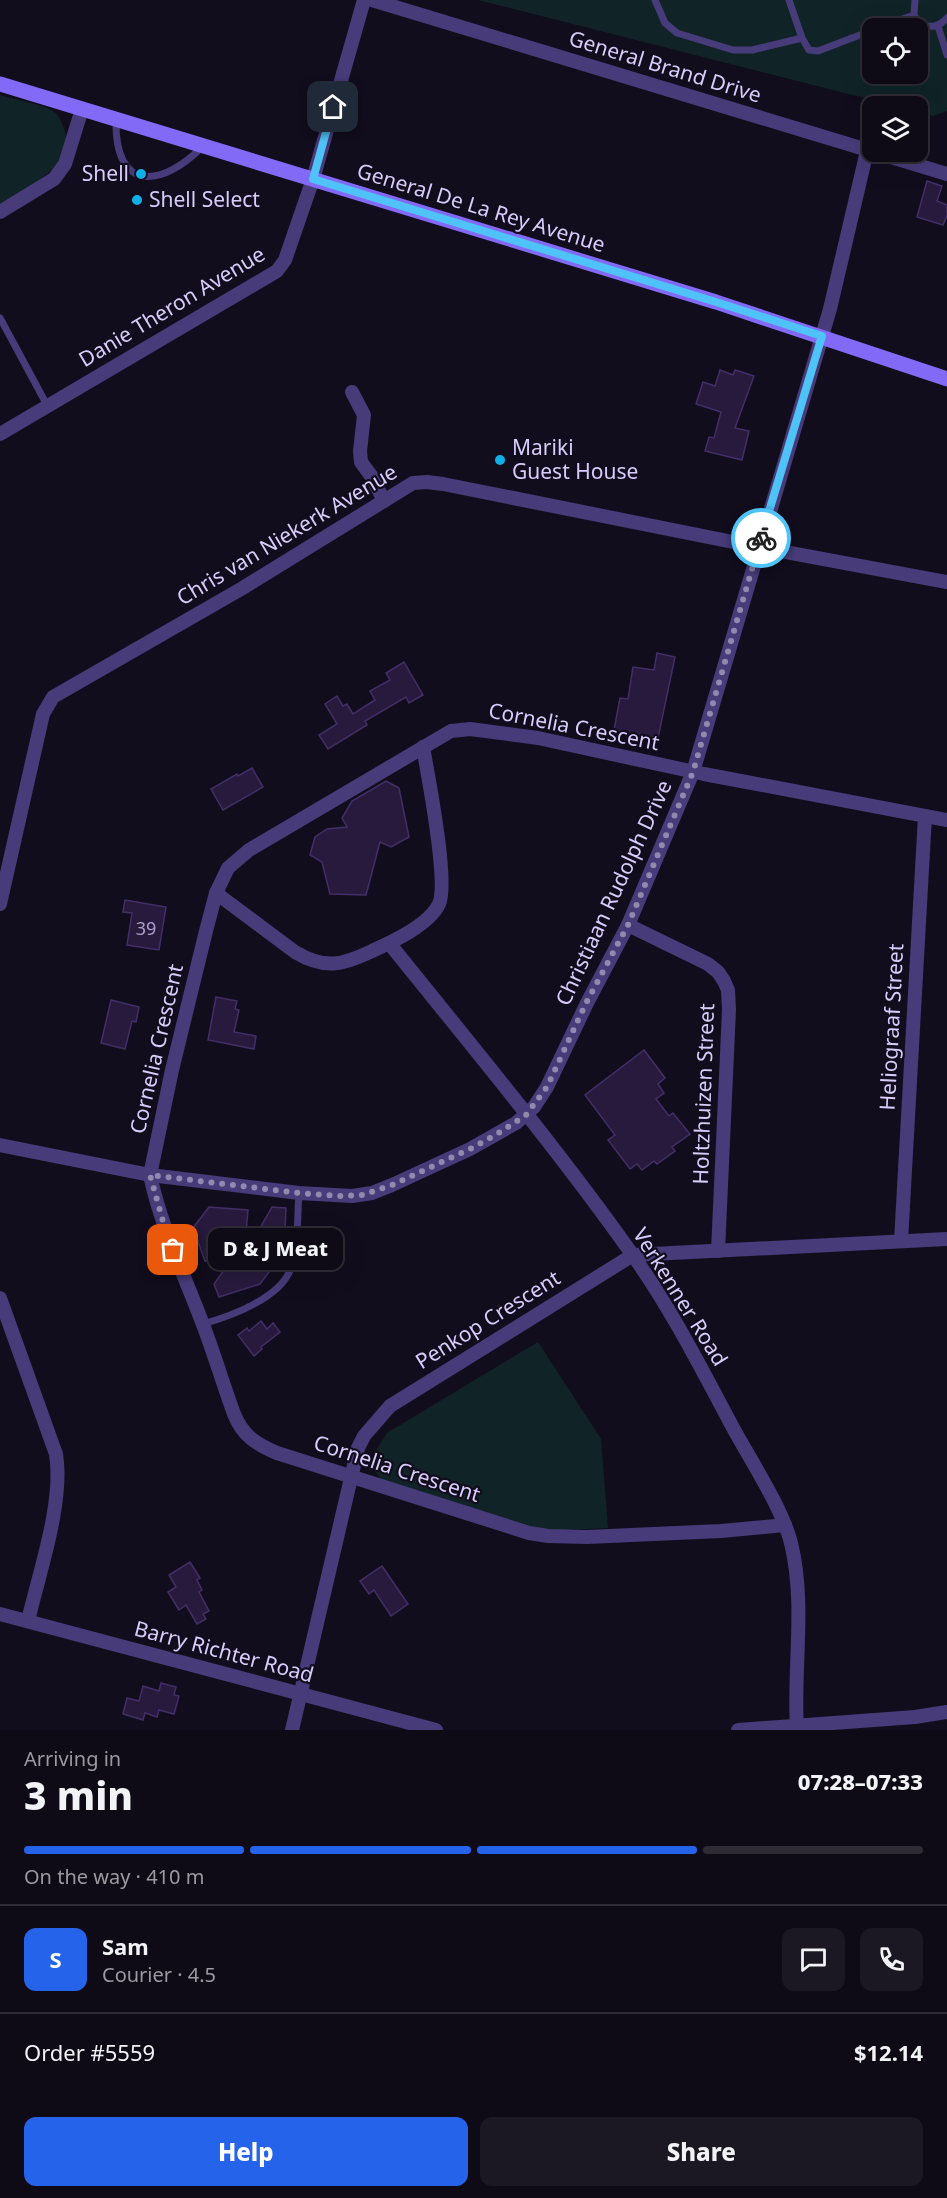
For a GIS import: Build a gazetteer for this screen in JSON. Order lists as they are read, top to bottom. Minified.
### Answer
{"streets":{"street":["General Brand Drive","General De La Rey Avenue","Danie Theron Avenue","Chris van Niekerk Avenue","Cornelia Crescent","Christiaan Rudolph Drive","Heliograaf Street","Holtzhuizen Street","Verkenner Road","Penkop Crescent","Barry Richter Road"]},"crossings":[["General De La Rey Avenue","Danie Theron Avenue"],["General De La Rey Avenue","Christiaan Rudolph Drive"],["Chris van Niekerk Avenue","Christiaan Rudolph Drive"],["Cornelia Crescent","Christiaan Rudolph Drive"],["Cornelia Crescent","Heliograaf Street"],["Cornelia Crescent","Verkenner Road"],["Cornelia Crescent","Penkop Crescent"],["Christiaan Rudolph Drive","Holtzhuizen Street"],["Christiaan Rudolph Drive","Verkenner Road"],["Heliograaf Street","Penkop Crescent"],["Holtzhuizen Street","Penkop Crescent"],["Verkenner Road","Penkop Crescent"],["Penkop Crescent","Barry Richter Road"]],"places":["Shell","Shell Select","Mariki Guest House","D & J Meat"],"house_numbers":["39"],"page":{"bubble":"D & J Meat","heading":["3 min","Arriving in","07:28–07:33"],"panel":["Sam","Courier · 4.5","Order #5559","$12.14"],"bar":"On the way · 410 m","round":"S","buttons":["Help","Share"]}}
